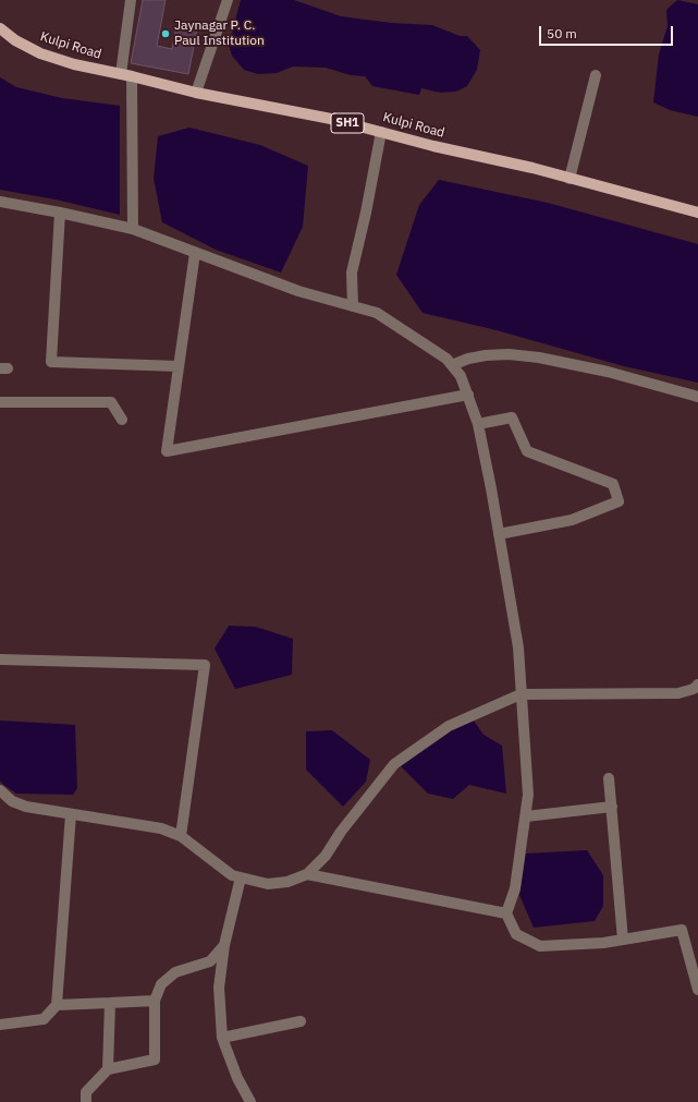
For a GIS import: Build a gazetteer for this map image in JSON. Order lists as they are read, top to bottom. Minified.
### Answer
{"streets":{"main road":["Kulpi Road","SH1"]},"places":["Jaynagar P. C. Paul Institution"],"scale_bar":"50 m"}
